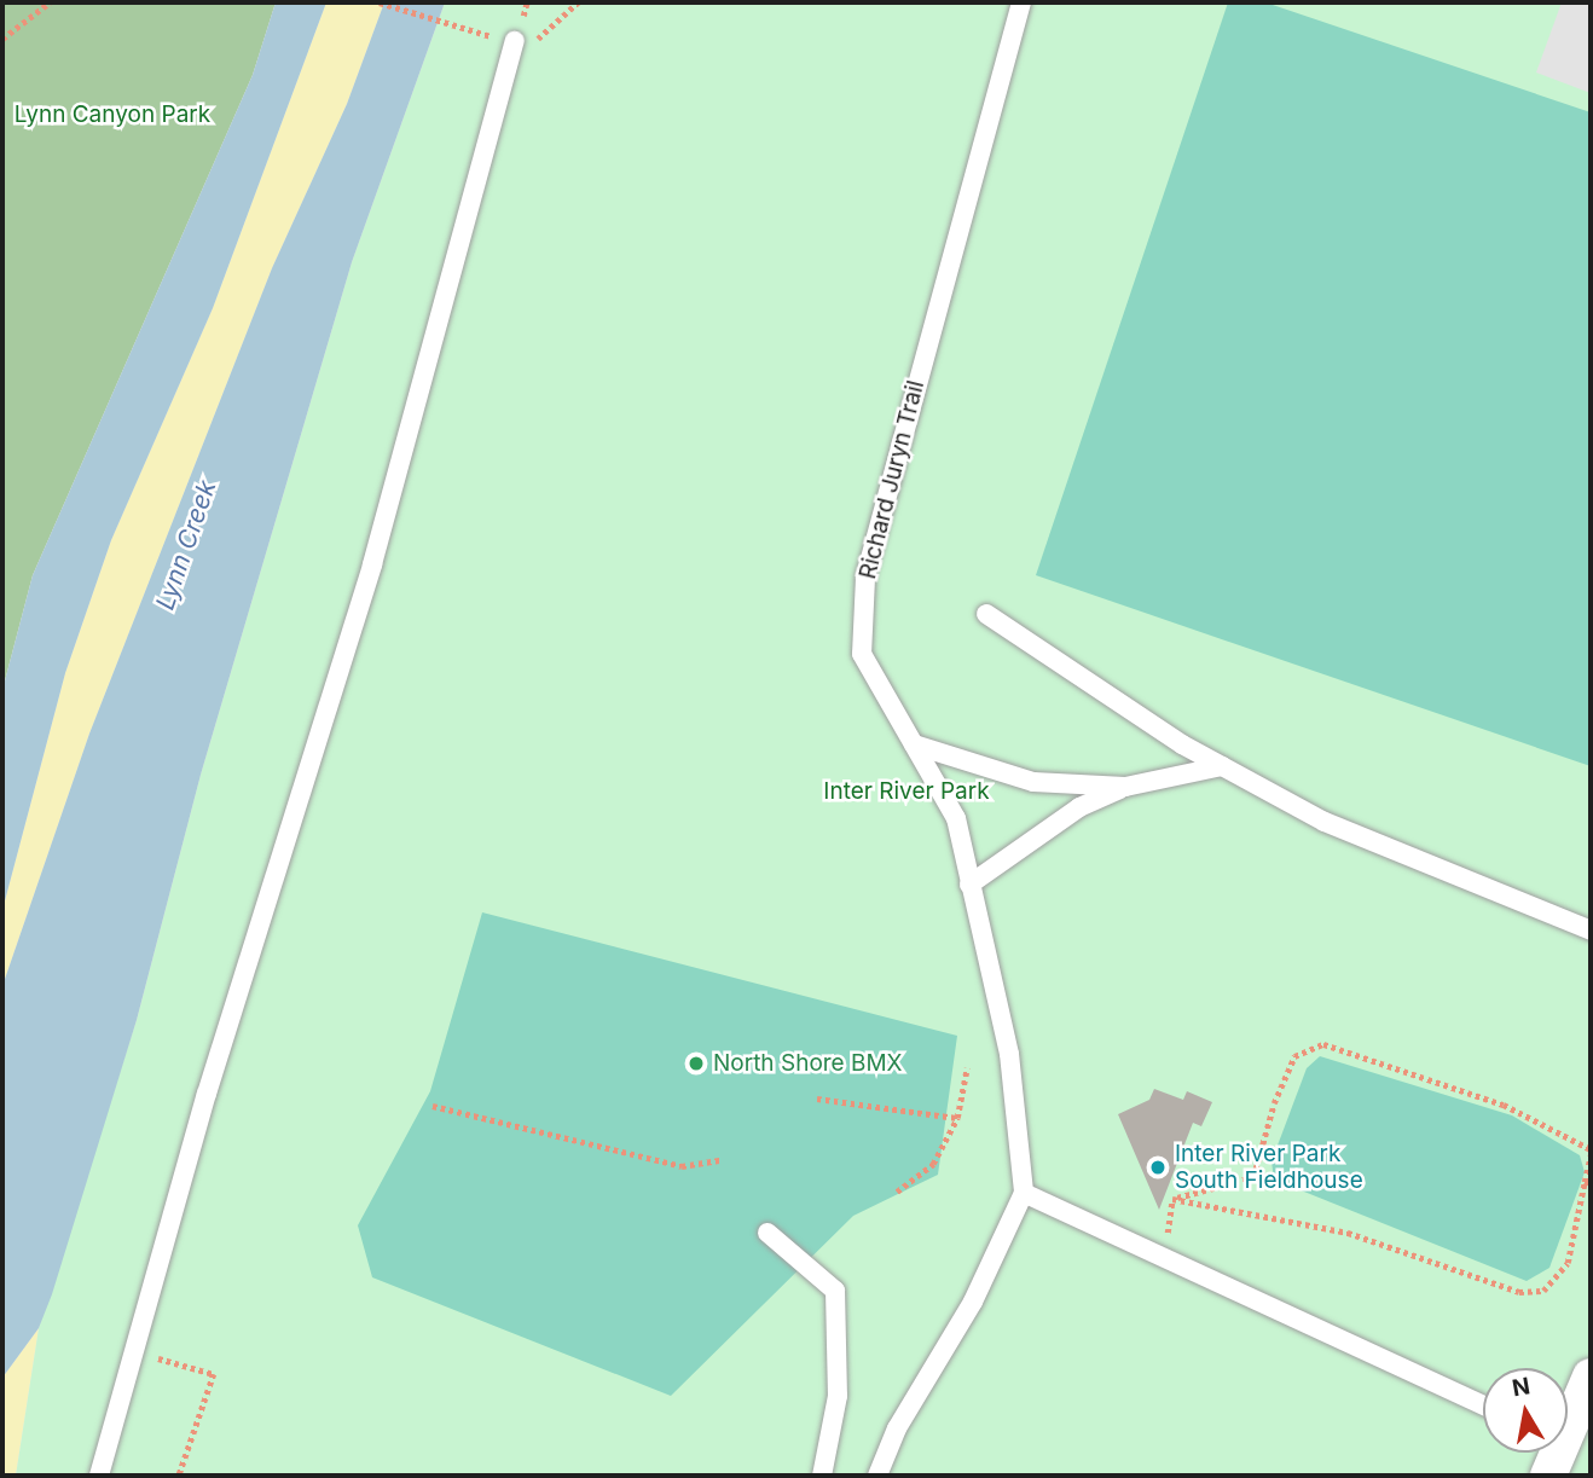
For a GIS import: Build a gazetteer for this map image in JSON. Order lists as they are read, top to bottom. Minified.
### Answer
{"streets":{"lane":["Richard Juryn Trail"]},"water":["Lynn Creek"],"parks":["Lynn Canyon Park","Inter River Park"],"places":["North Shore BMX","Inter River Park South Fieldhouse"],"north":"top"}
